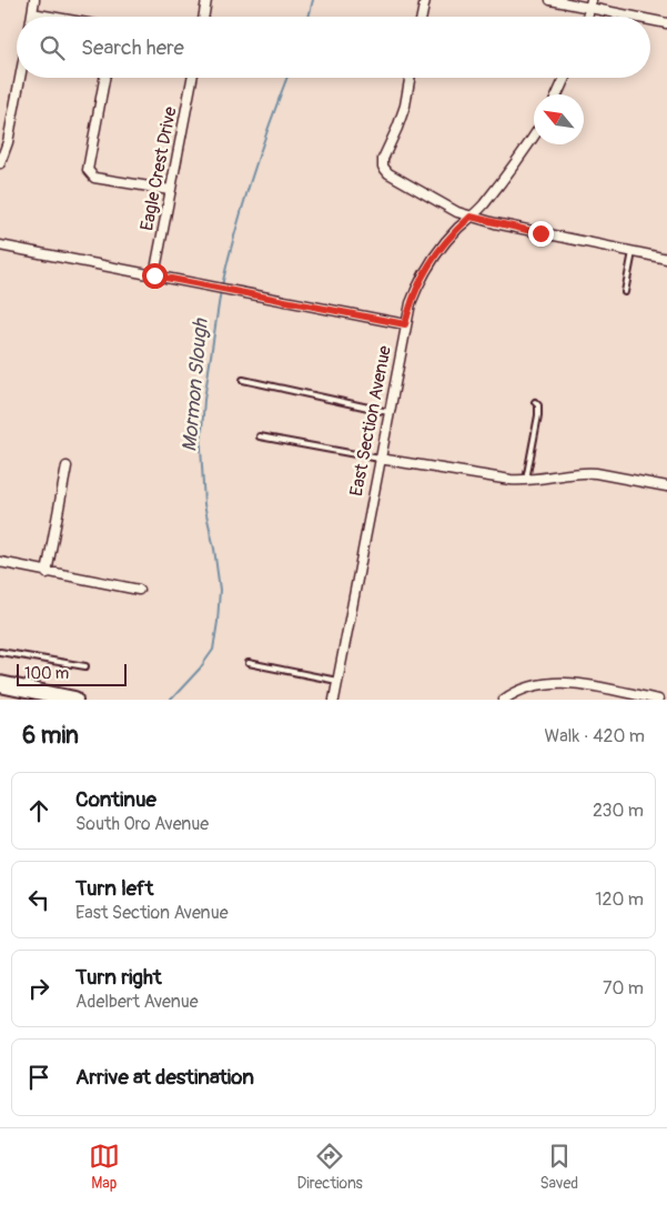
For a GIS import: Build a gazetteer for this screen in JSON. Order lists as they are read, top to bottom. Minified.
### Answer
{"streets":{"street":["Eagle Crest Drive","East Section Avenue"]},"water":["Mormon Slough"],"scale_bar":"100 m","north":"top left","page":{"search":"Search here","scale":"100 m","heading":["6 min","Walk · 420 m"],"list":[["Continue","South Oro Avenue","230 m"],["Turn left","East Section Avenue","120 m"],["Turn right","Adelbert Avenue","70 m"],"Arrive at destination"],"nav":["Map","Directions","Saved"]}}
